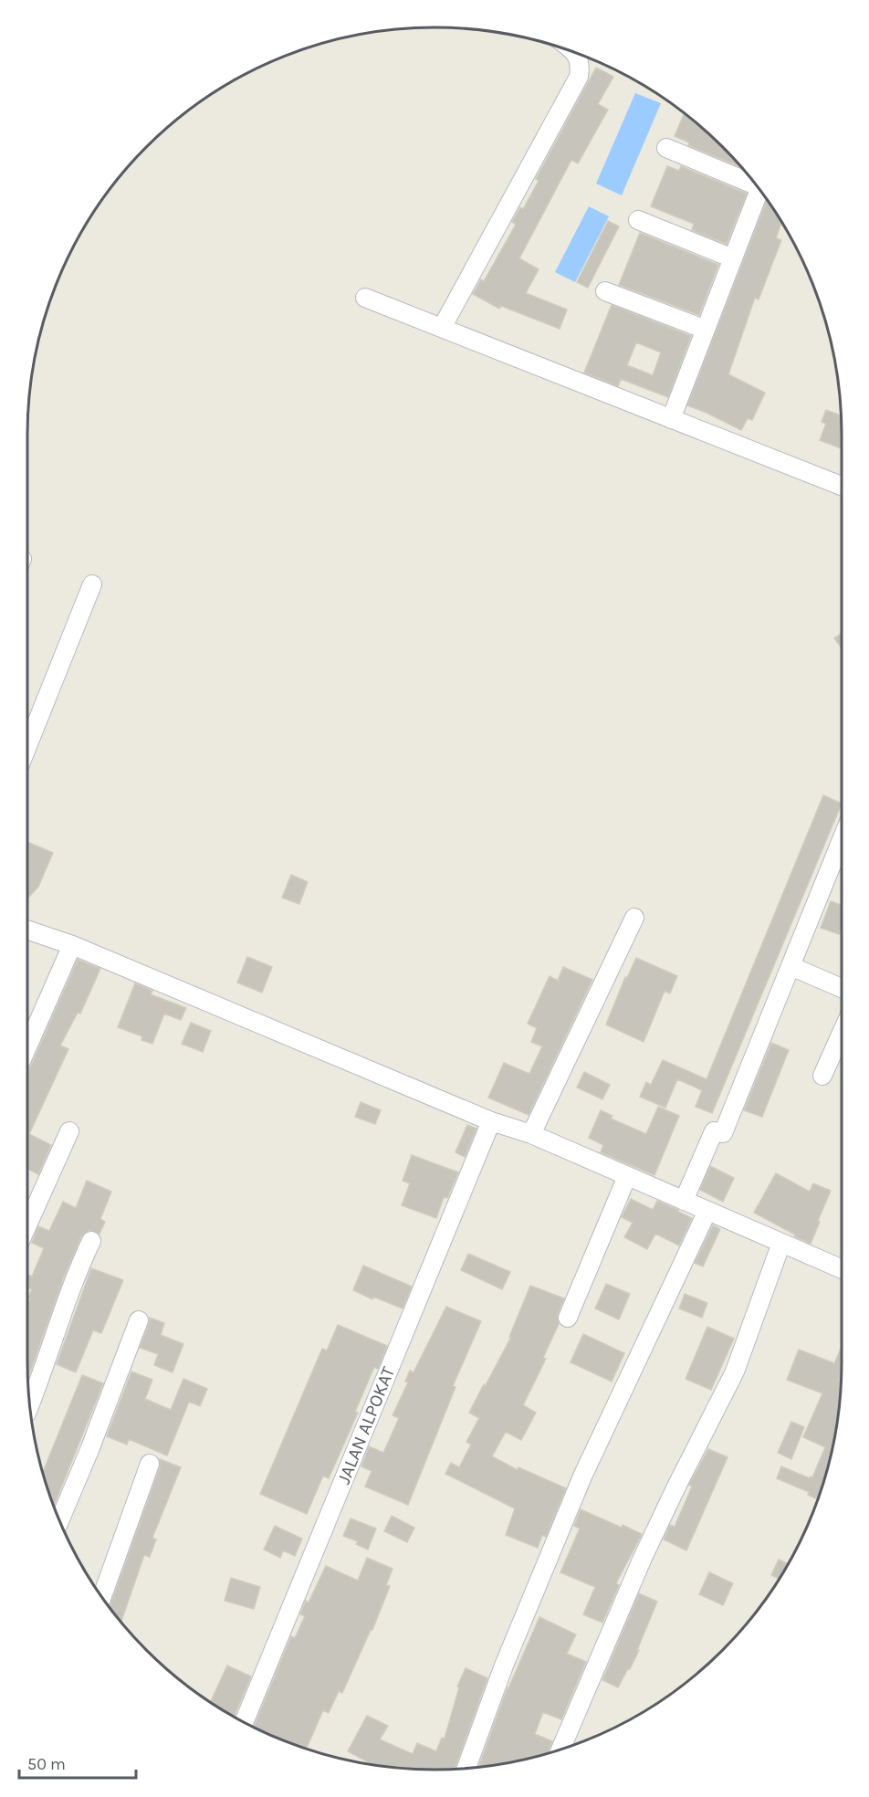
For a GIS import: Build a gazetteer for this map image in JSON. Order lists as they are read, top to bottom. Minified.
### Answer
{"streets":{"street":["JALAN ALPOKAT"]},"scale_bar":"50 m"}
